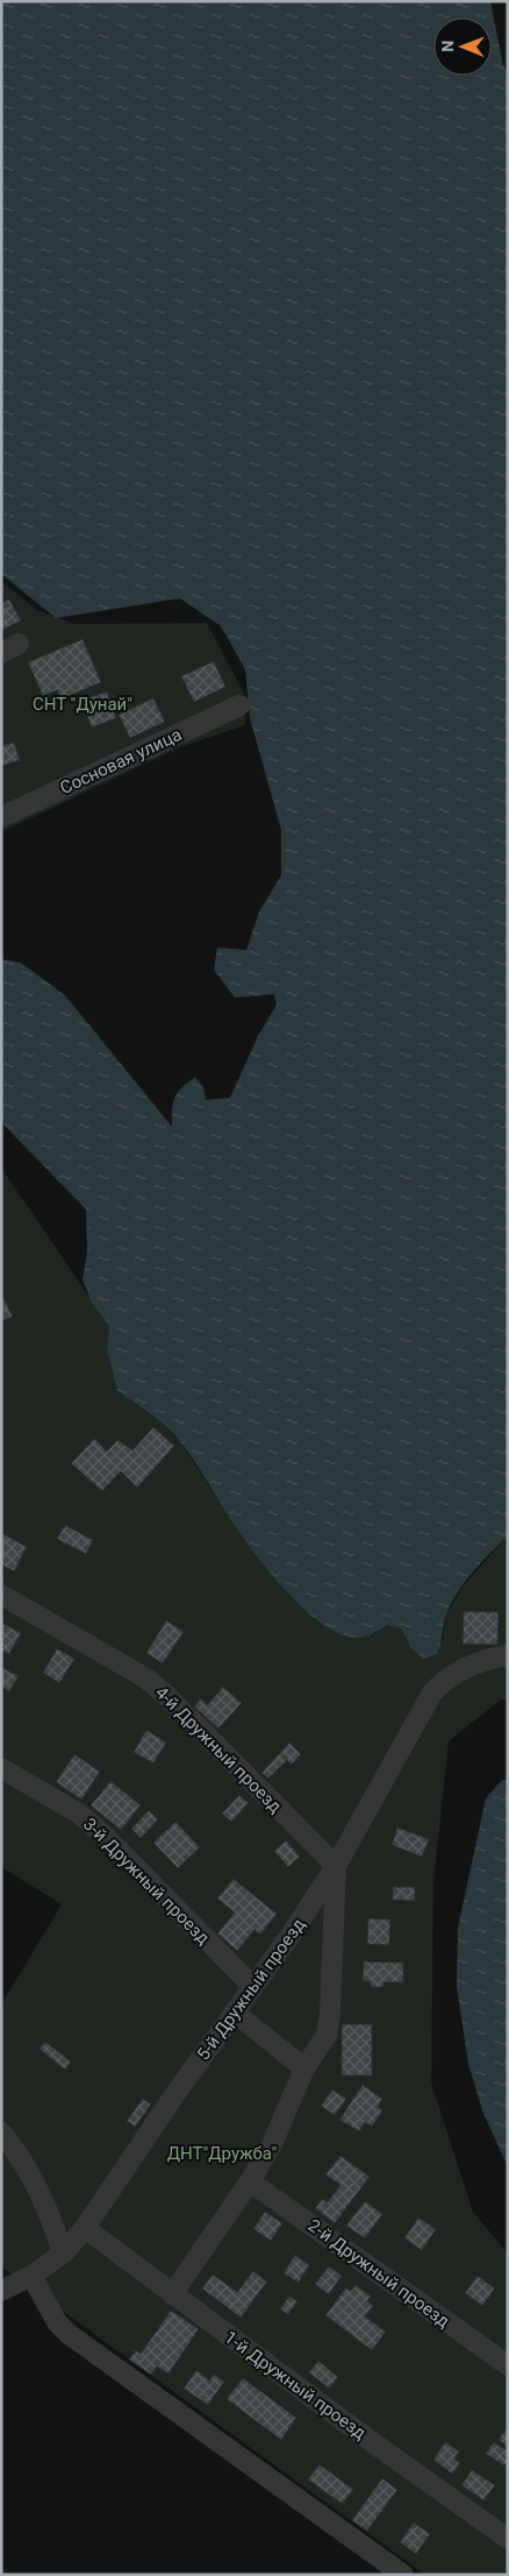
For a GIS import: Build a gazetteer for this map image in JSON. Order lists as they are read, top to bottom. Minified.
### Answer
{"streets":{"street":["Сосновая улица","4-й Дружный проезд","3-й Дружный проезд","5-й Дружный проезд","2-й Дружный проезд","1-й Дружный проезд"]},"crossings":[["4-й Дружный проезд","5-й Дружный проезд"],["3-й Дружный проезд","5-й Дружный проезд"],["5-й Дружный проезд","1-й Дружный проезд"]],"parks":["СНТ \"Дунай\"","ДНТ\"Дружба\""],"north":"left"}
